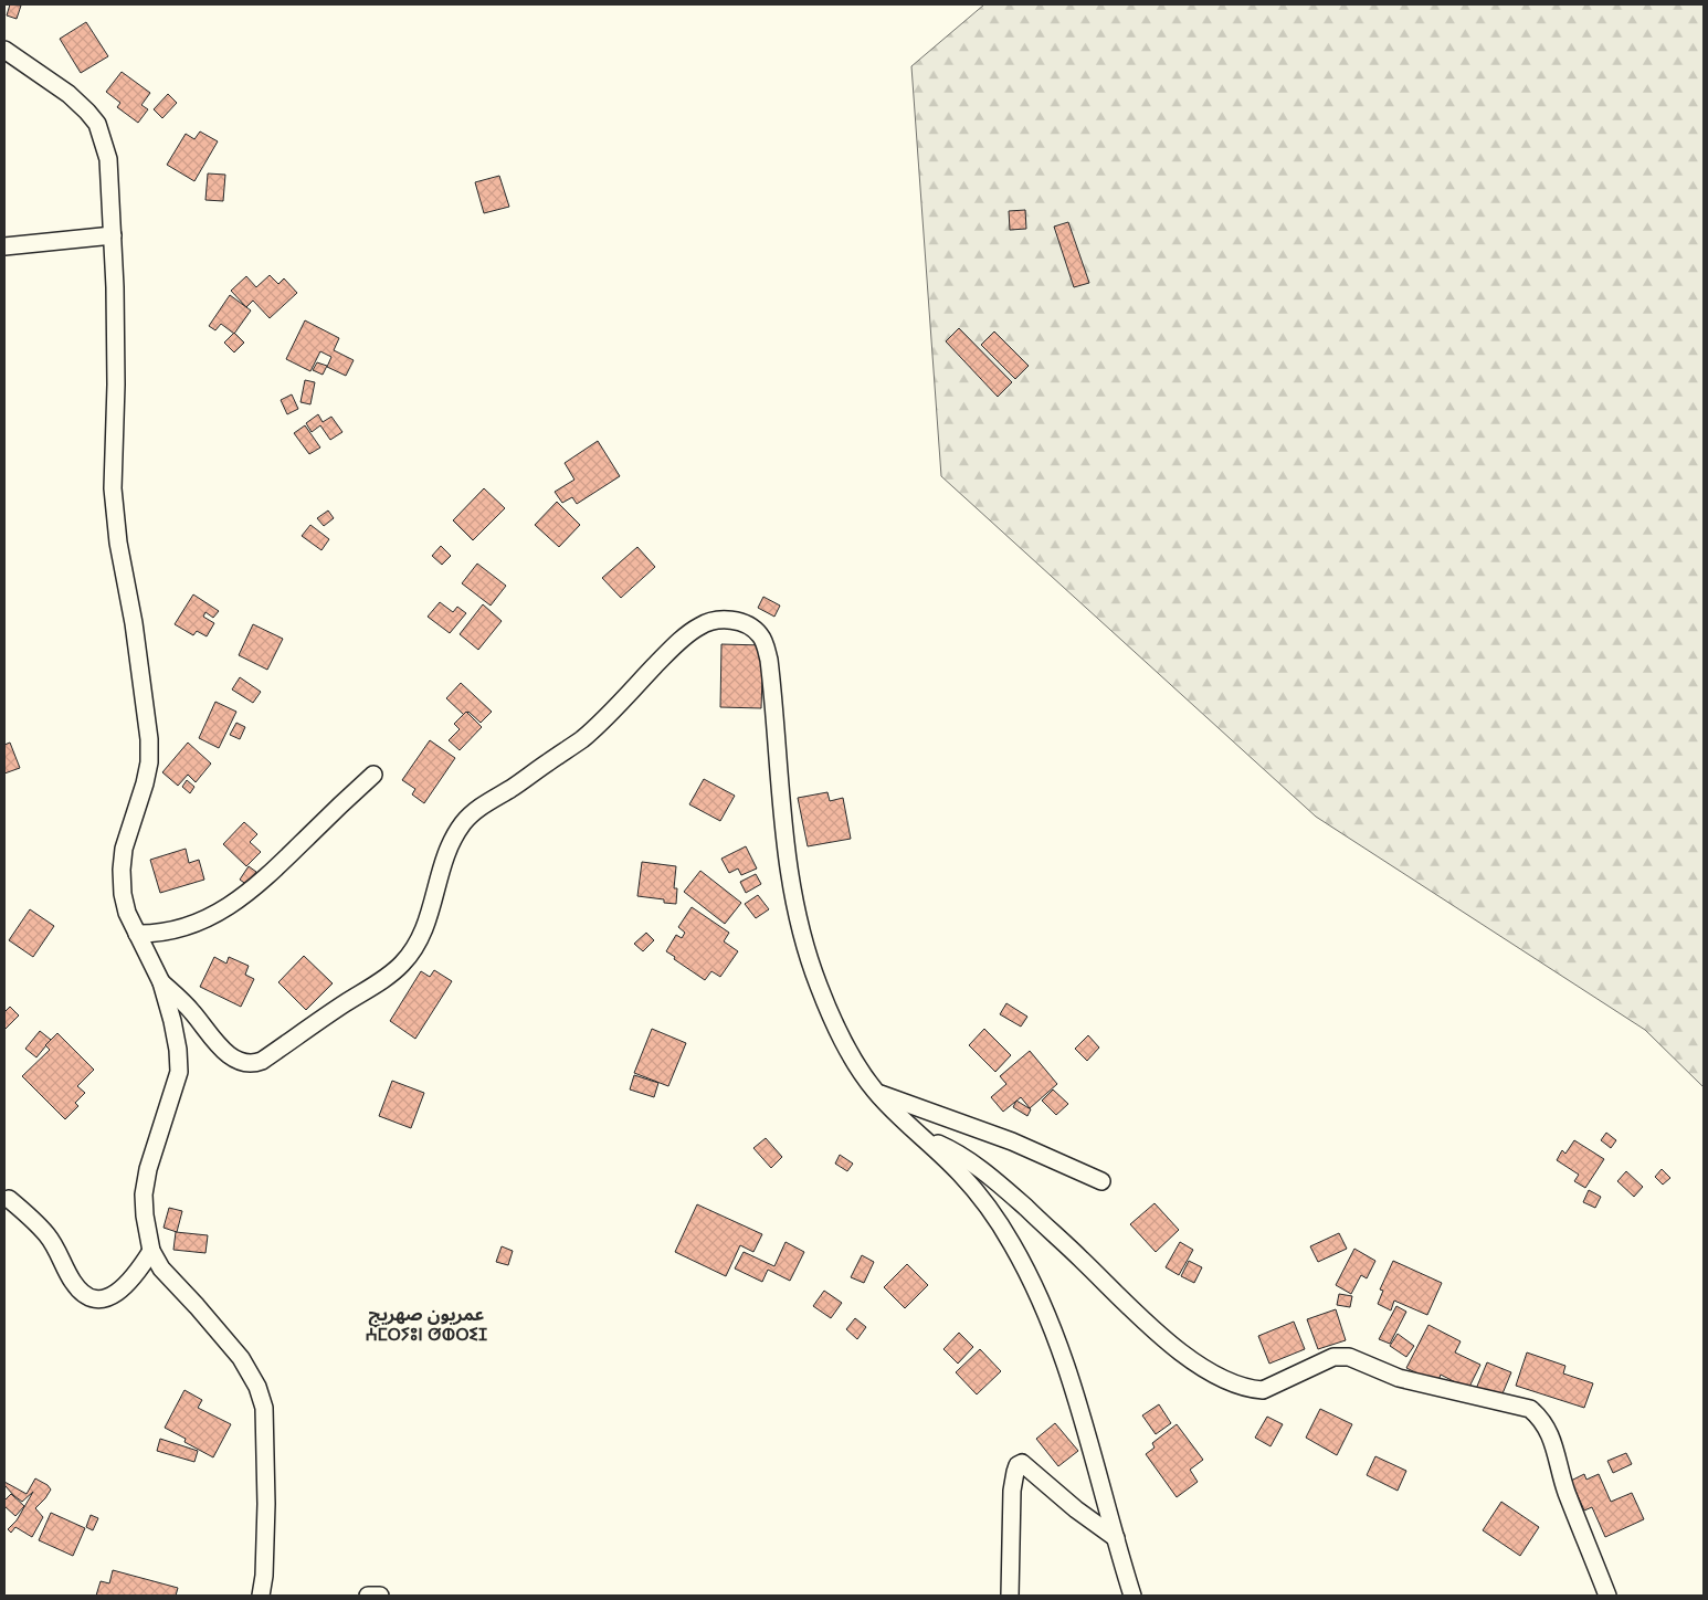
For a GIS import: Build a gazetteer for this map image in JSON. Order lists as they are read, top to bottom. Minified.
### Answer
{"districts":["عمريون صهريج ⵄⵎⵔⵢⵓⵏ ⵚⵀⵔⵉⵊ"]}
